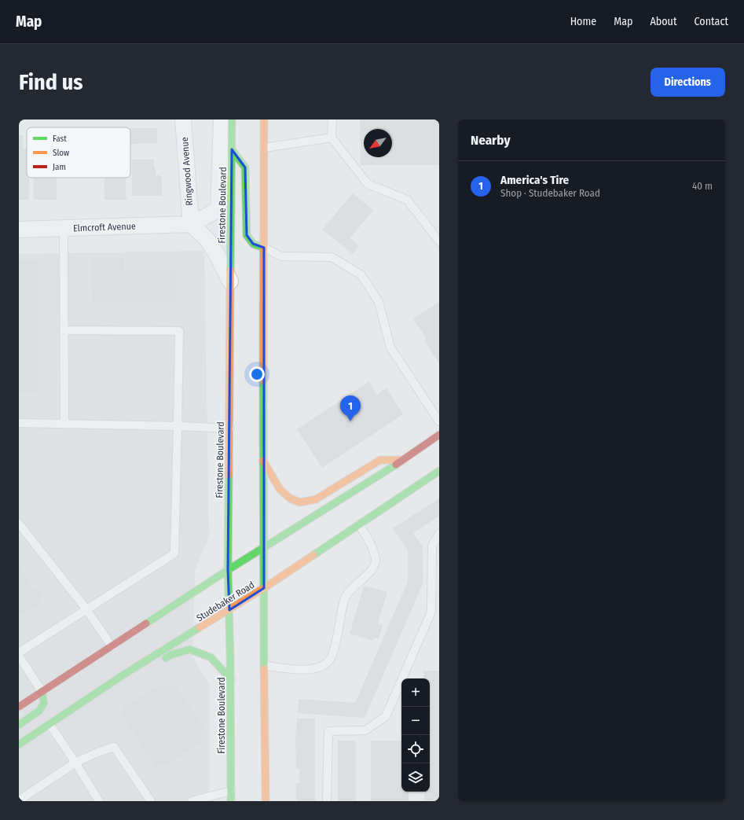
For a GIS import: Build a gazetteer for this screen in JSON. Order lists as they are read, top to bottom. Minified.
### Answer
{"streets":{"main road":["Firestone Boulevard","Studebaker Road"],"street":["Ringwood Avenue","Elmcroft Avenue"]},"crossings":[["Ringwood Avenue","Elmcroft Avenue"],["Firestone Boulevard","Studebaker Road"]],"legend":["Fast","Slow","Jam"],"north":"bottom left","page":{"header":"Map","nav":["Home","Map","About","Contact"],"buttons":"Directions","title":"Find us","heading":"Nearby","list":[{"mark":"1","name":"America's Tire","note":"Shop · Studebaker Road","value":"40 m"}],"pins":"1","map_buttons":["+","−"]}}
